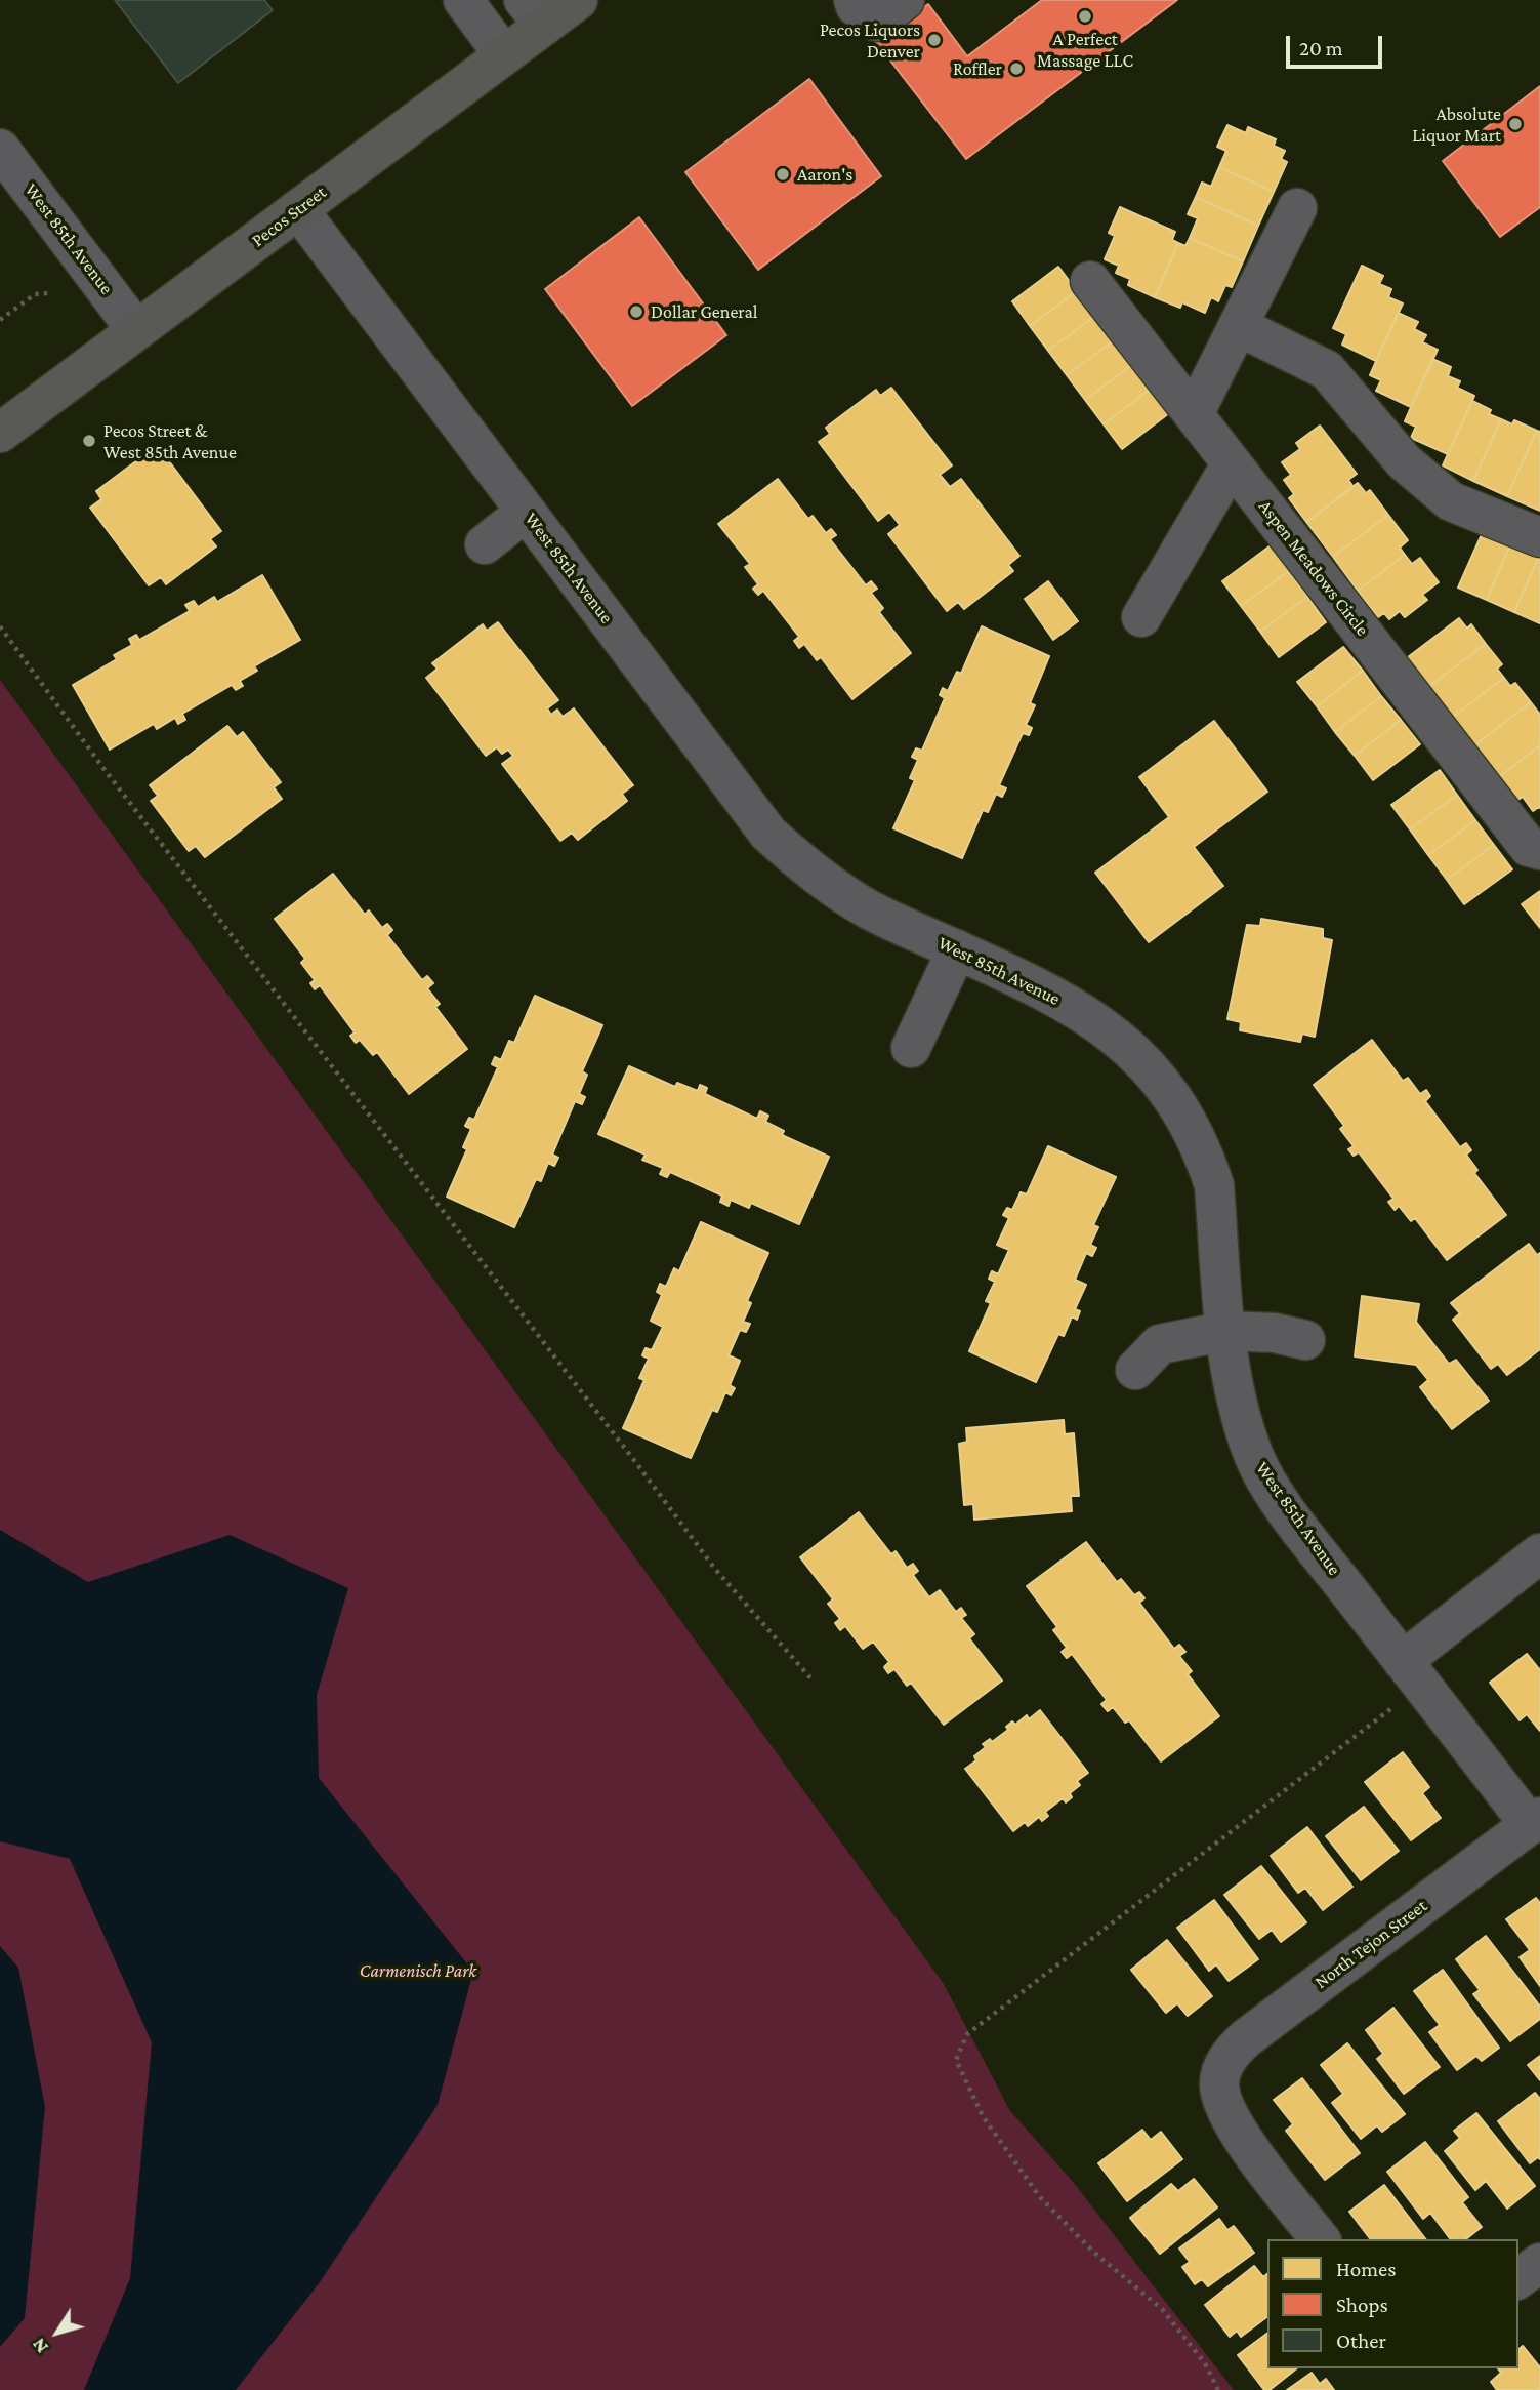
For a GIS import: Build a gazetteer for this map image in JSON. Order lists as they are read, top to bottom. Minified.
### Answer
{"streets":{"main road":["Pecos Street"],"street":["West 85th Avenue","Aspen Meadows Circle","North Tejon Street"]},"crossings":[["Pecos Street","West 85th Avenue"],["West 85th Avenue","North Tejon Street"]],"parks":["Carmenisch Park"],"places":["A Perfect Massage LLC","Pecos Liquors Denver","Roffler","Absolute Liquor Mart","Aaron's","Dollar General","Pecos Street & West 85th Avenue"],"legend":["Homes","Shops","Other"],"scale_bar":"20 m","north":"bottom left"}
